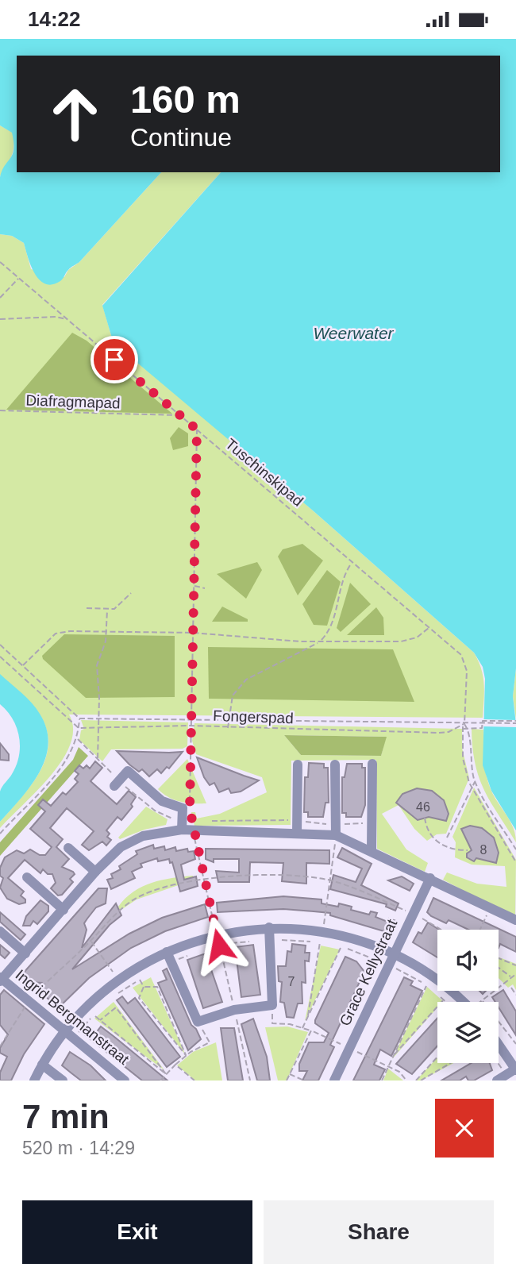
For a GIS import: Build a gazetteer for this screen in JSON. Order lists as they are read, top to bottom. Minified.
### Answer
{"streets":{"street":["Grace Kellystraat","Ingrid Bergmanstraat"],"path":["Diafragmapad","Tuschinskipad","Fongerspad"]},"crossings":[["Diafragmapad","Tuschinskipad"],["Tuschinskipad","Fongerspad"]],"water":["Weerwater"],"house_numbers":["46","8","7"],"page":{"status":"14:22","turn":["160 m","Continue"],"heading":["7 min","520 m · 14:29"],"buttons":["Exit","Share"]}}
